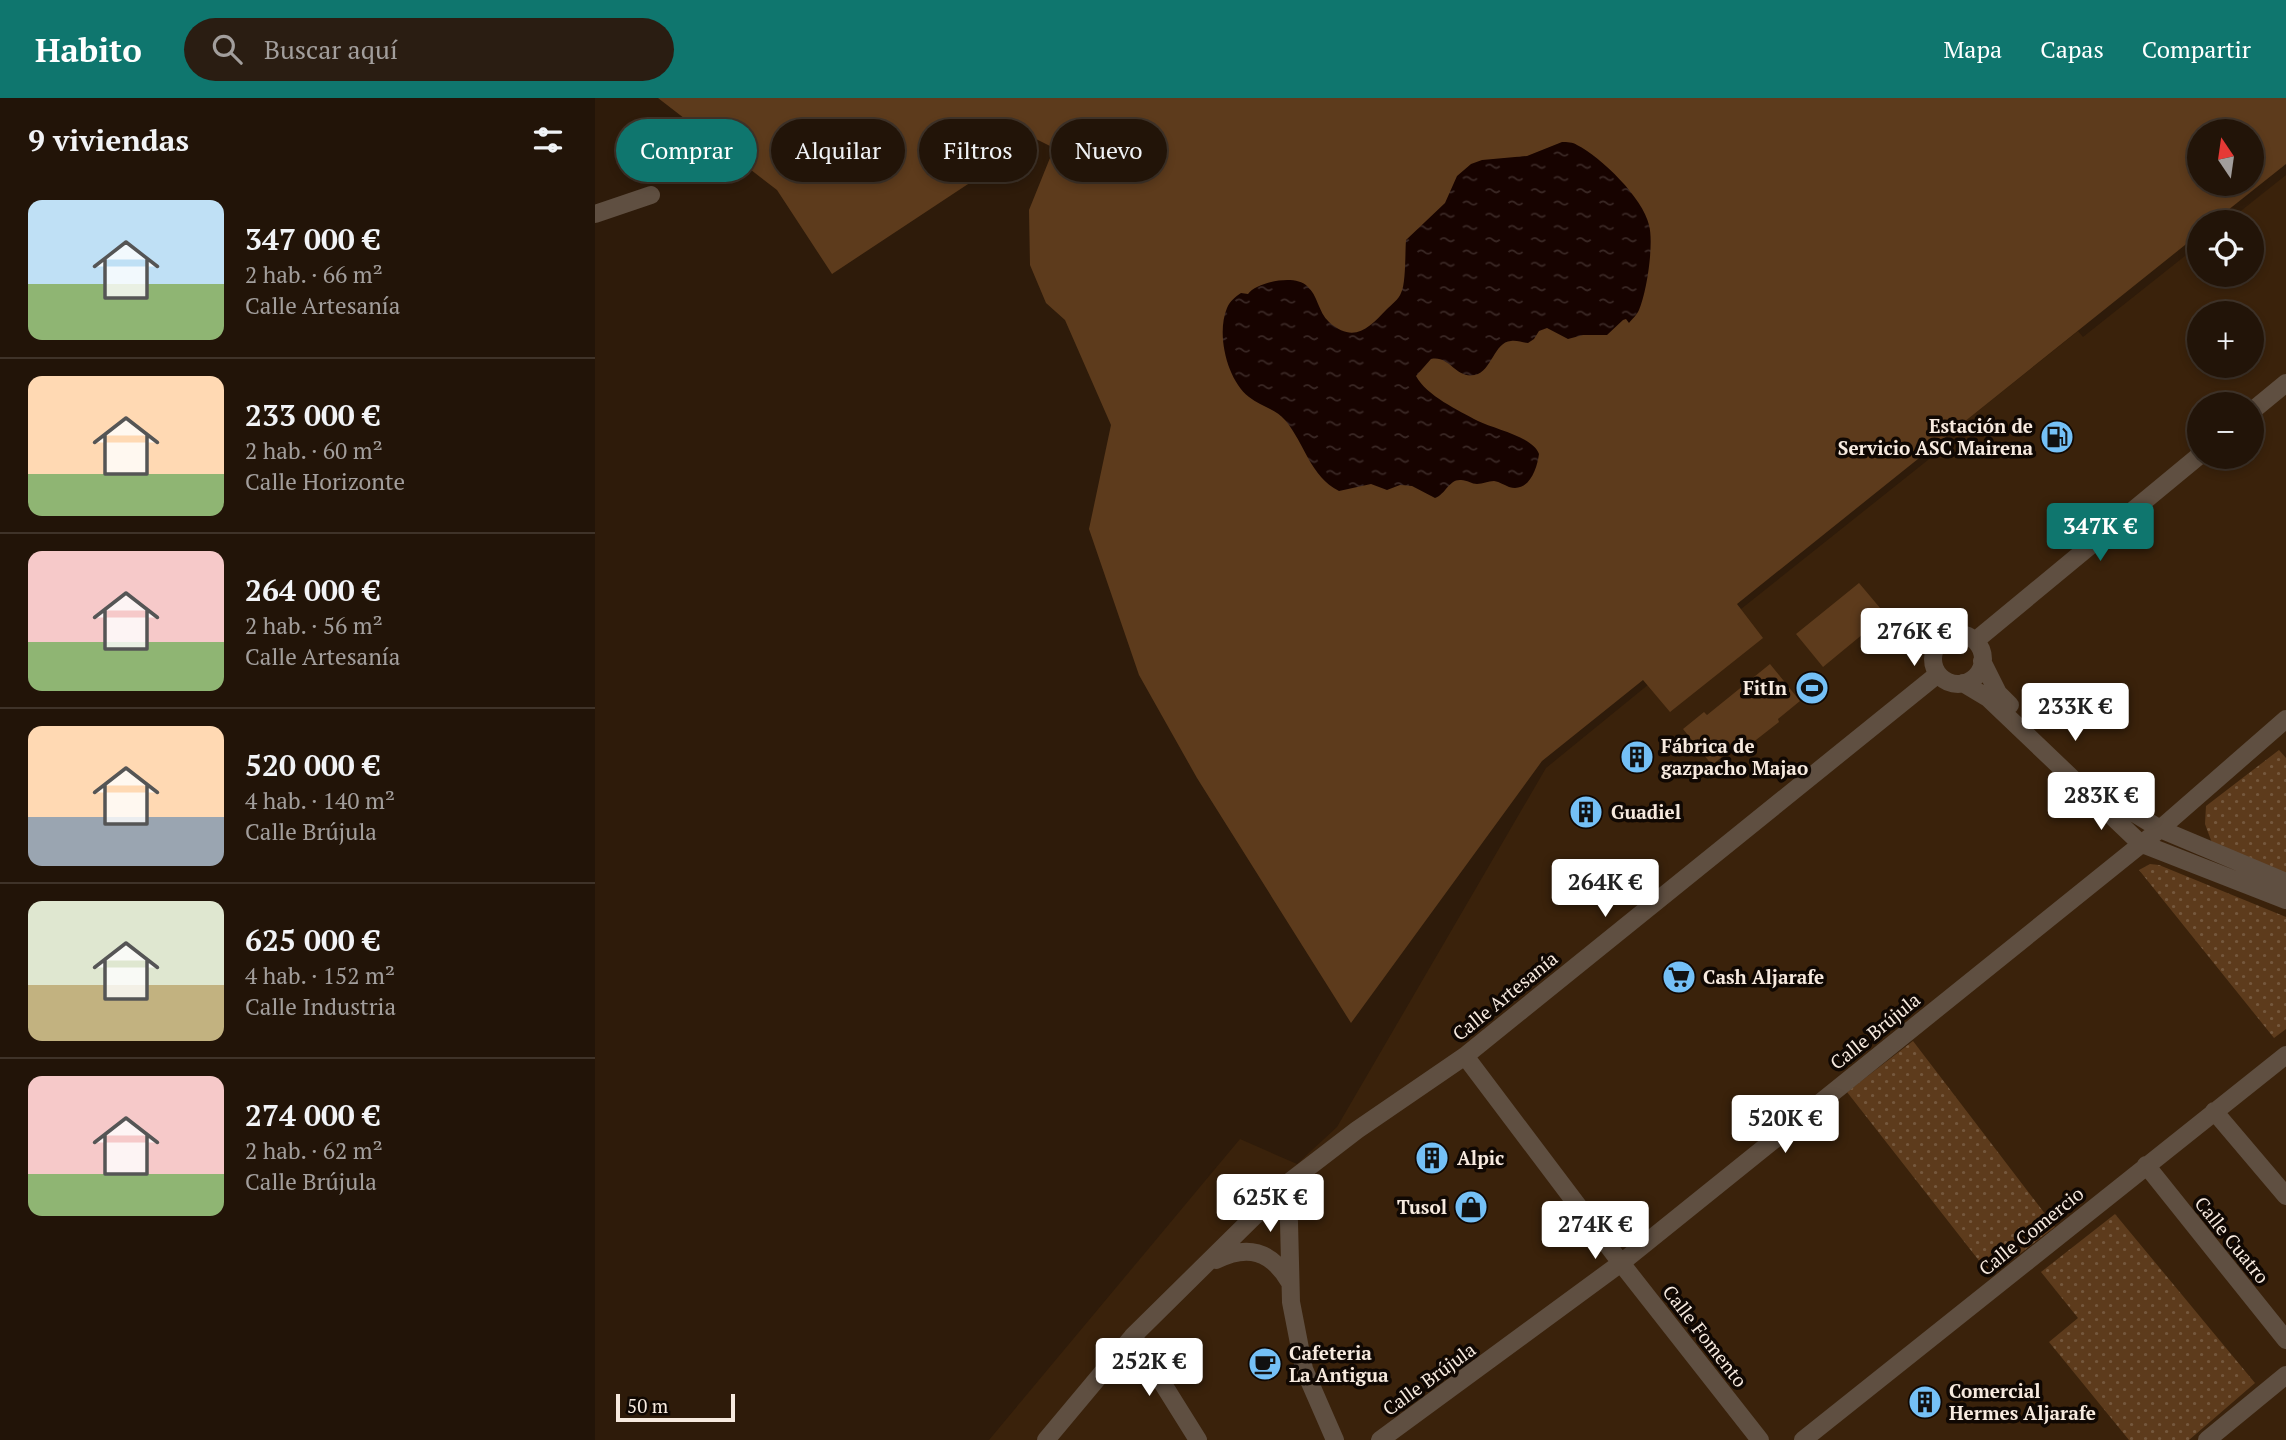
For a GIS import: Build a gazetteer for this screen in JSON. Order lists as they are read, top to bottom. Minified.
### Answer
{"streets":{"street":["Calle Artesanía","Calle Brújula","Calle Comercio","Calle Cuatro","Calle Fomento"]},"crossings":[["Calle Artesanía","Calle Fomento"],["Calle Brújula","Calle Fomento"],["Calle Comercio","Calle Cuatro"]],"places":{"fuel station":["Estación de Servicio ASC Mairena"],"sports":["FitIn"],"building":["Fábrica de gazpacho Majao","Guadiel","Alpic","Comercial Hermes Aljarafe"],"supermarket":["Cash Aljarafe"],"shop":["Tusol"],"cafe":["Cafeteria La Antigua"]},"scale_bar":"50 m","north":"top","page":{"header":"Habito","search":"Buscar aquí","nav":["Mapa","Capas","Compartir"],"heading":"9 viviendas","map_buttons":["+","−"],"chip":["Comprar","Alquilar","Filtros","Nuevo"],"list":[{"name":"347 000 €","note":"2 hab. · 66 m² · Calle Artesanía"},{"name":"233 000 €","note":"2 hab. · 60 m² · Calle Horizonte"},{"name":"264 000 €","note":"2 hab. · 56 m² · Calle Artesanía"},{"name":"520 000 €","note":"4 hab. · 140 m² · Calle Brújula"},{"name":"625 000 €","note":"4 hab. · 152 m² · Calle Industria"},{"name":"274 000 €","note":"2 hab. · 62 m² · Calle Brújula"}],"price":["347K €","276K €","233K €","283K €","264K €","520K €","625K €","274K €","252K €"],"scale":"50 m"}}
